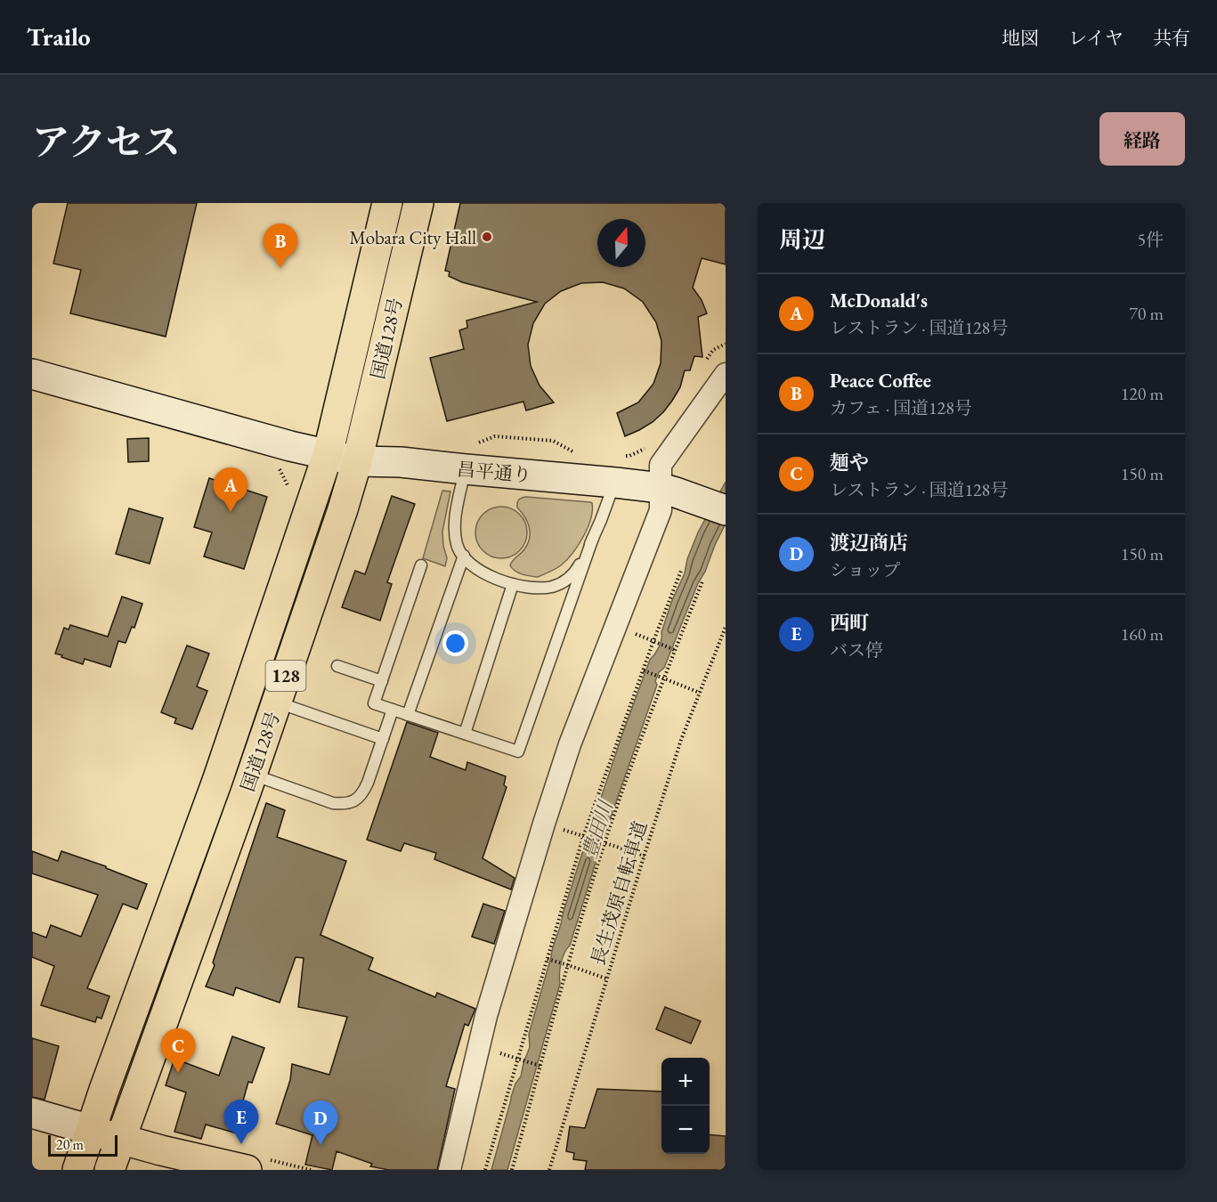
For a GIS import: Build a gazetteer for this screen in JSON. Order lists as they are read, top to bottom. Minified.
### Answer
{"streets":{"highway":["国道128号","128"],"street":["昌平通り"],"path":["長生茂原自転車道"]},"crossings":[["国道128号","昌平通り"]],"water":["豊田川"],"places":["Mobara City Hall"],"scale_bar":"20 m","north":"top","page":{"header":"Trailo","nav":["地図","レイヤ","共有"],"title":"アクセス","buttons":"経路","heading":["周辺","5件"],"pins":["B","A","C","E","D"],"list":[{"mark":"A","name":"McDonald's","note":"レストラン · 国道128号","value":"70 m"},{"mark":"B","name":"Peace Coffee","note":"カフェ · 国道128号","value":"120 m"},{"mark":"C","name":"麺や","note":"レストラン · 国道128号","value":"150 m"},{"mark":"D","name":"渡辺商店","note":"ショップ","value":"150 m"},{"mark":"E","name":"西町","note":"バス停","value":"160 m"}],"map_buttons":["+","−"],"scale":"20 m"}}
